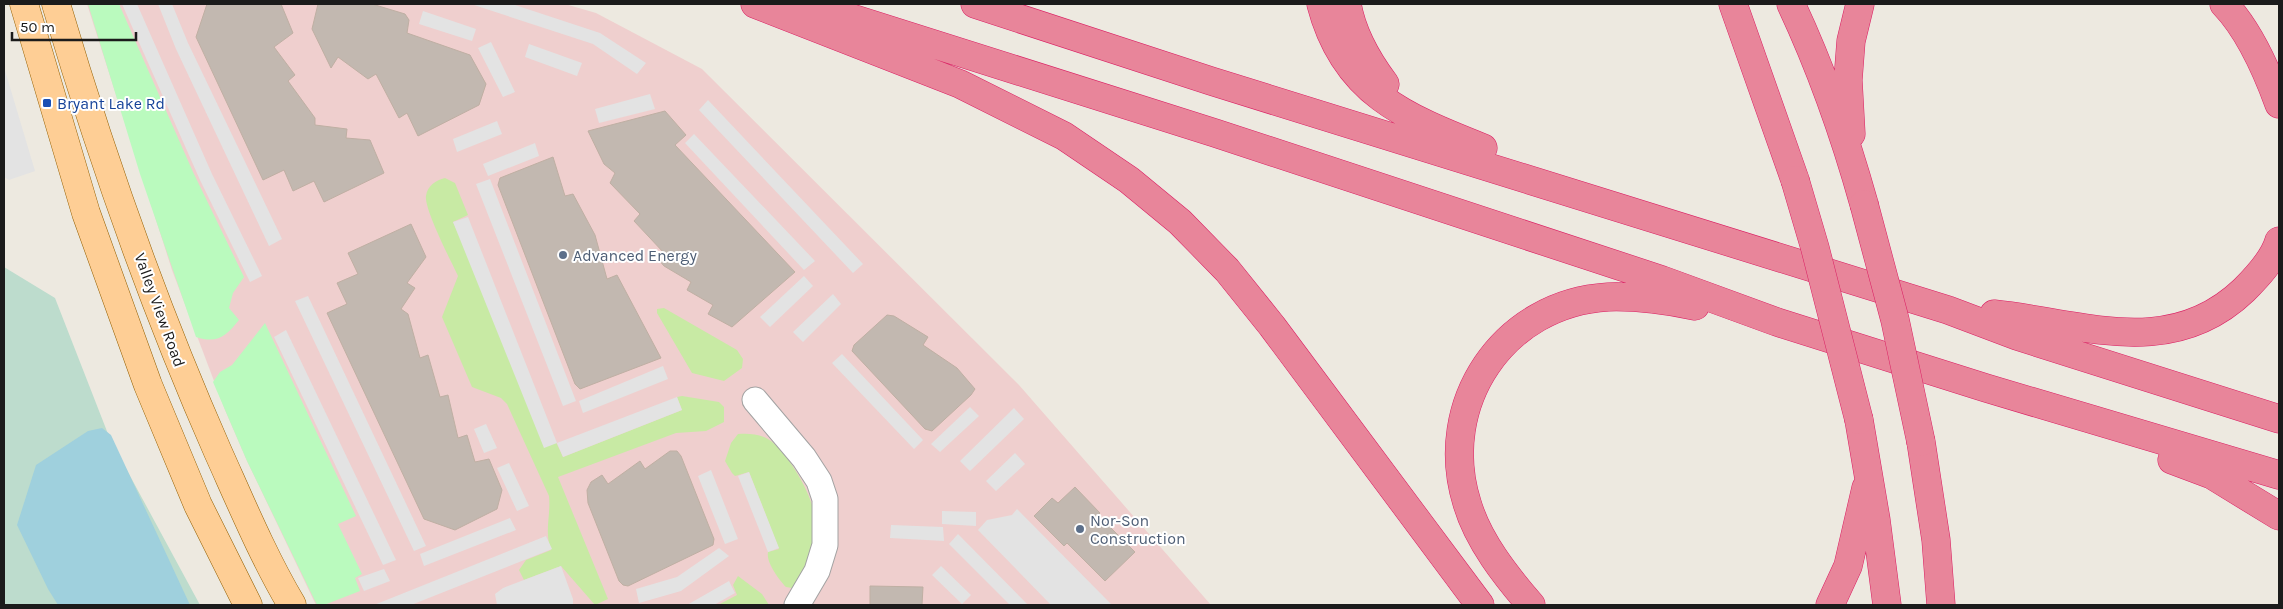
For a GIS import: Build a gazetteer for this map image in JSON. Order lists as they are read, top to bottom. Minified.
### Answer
{"streets":{"main road":["Valley View Road"]},"places":{"transit":["Bryant Lake Rd"],"other":["Advanced Energy","Nor-Son Construction"]},"scale_bar":"50 m"}
